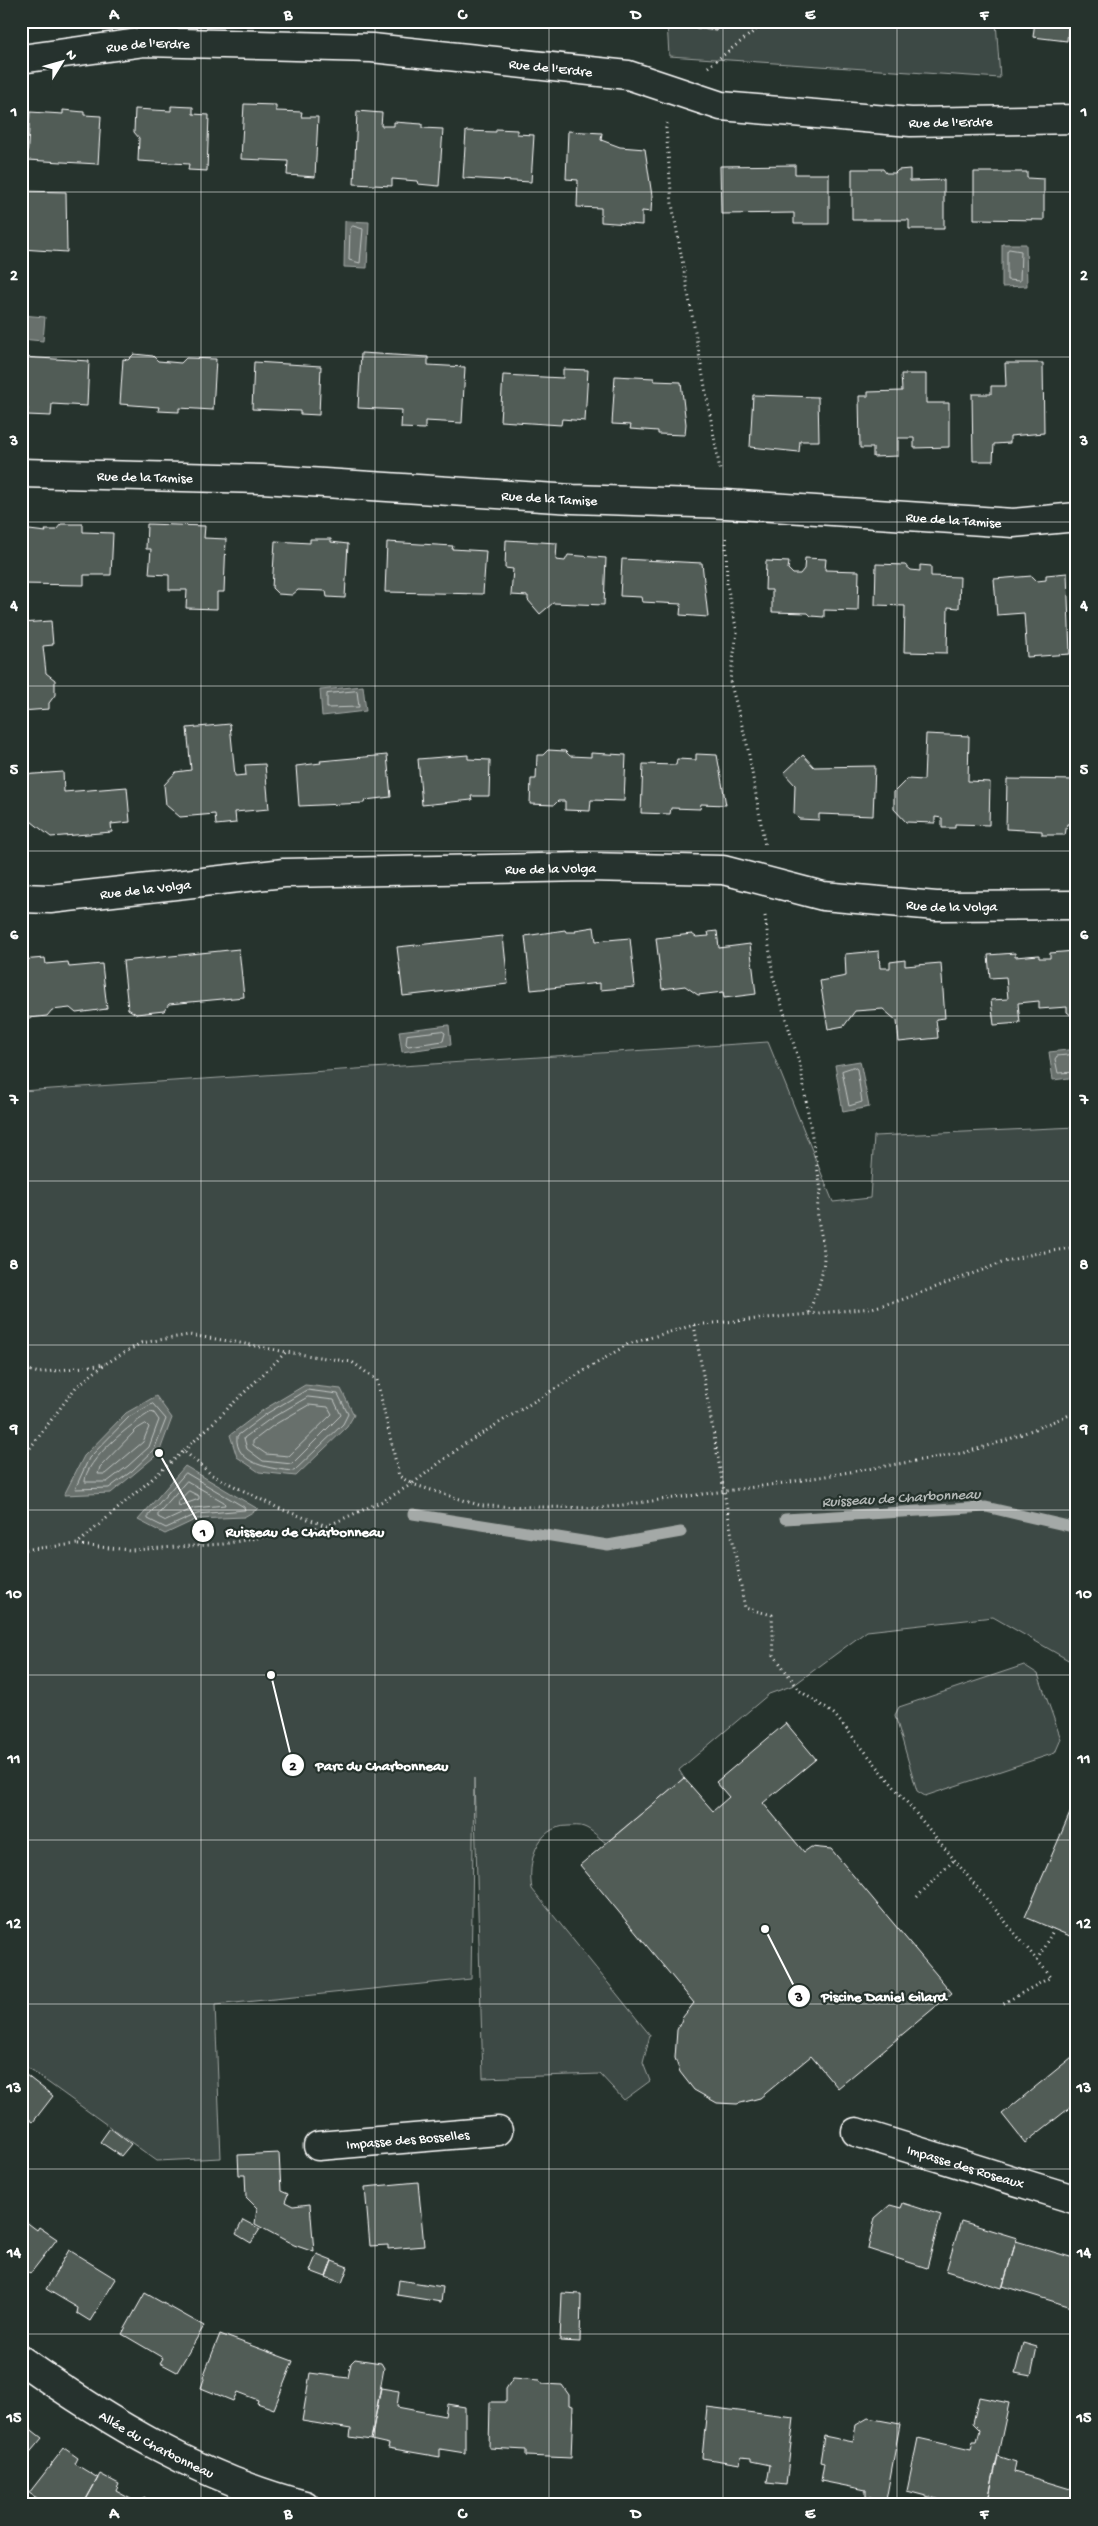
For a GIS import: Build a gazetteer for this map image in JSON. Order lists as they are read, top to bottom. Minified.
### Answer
{"streets":{"street":["Rue de l'Erdre","Rue de la Tamise","Rue de la Volga","Impasse des Bosselles","Impasse des Roseaux","Allée du Charbonneau"]},"water":["Ruisseau de Charbonneau"],"places":["Ruisseau de Charbonneau","Parc du Charbonneau","Piscine Daniel Gilard"],"north":"top right","grid":{"columns":["A","B","C","D","E","F"],"rows":["1","2","3","4","5","6","7","8","9","10","11","12","13","14","15"]}}
